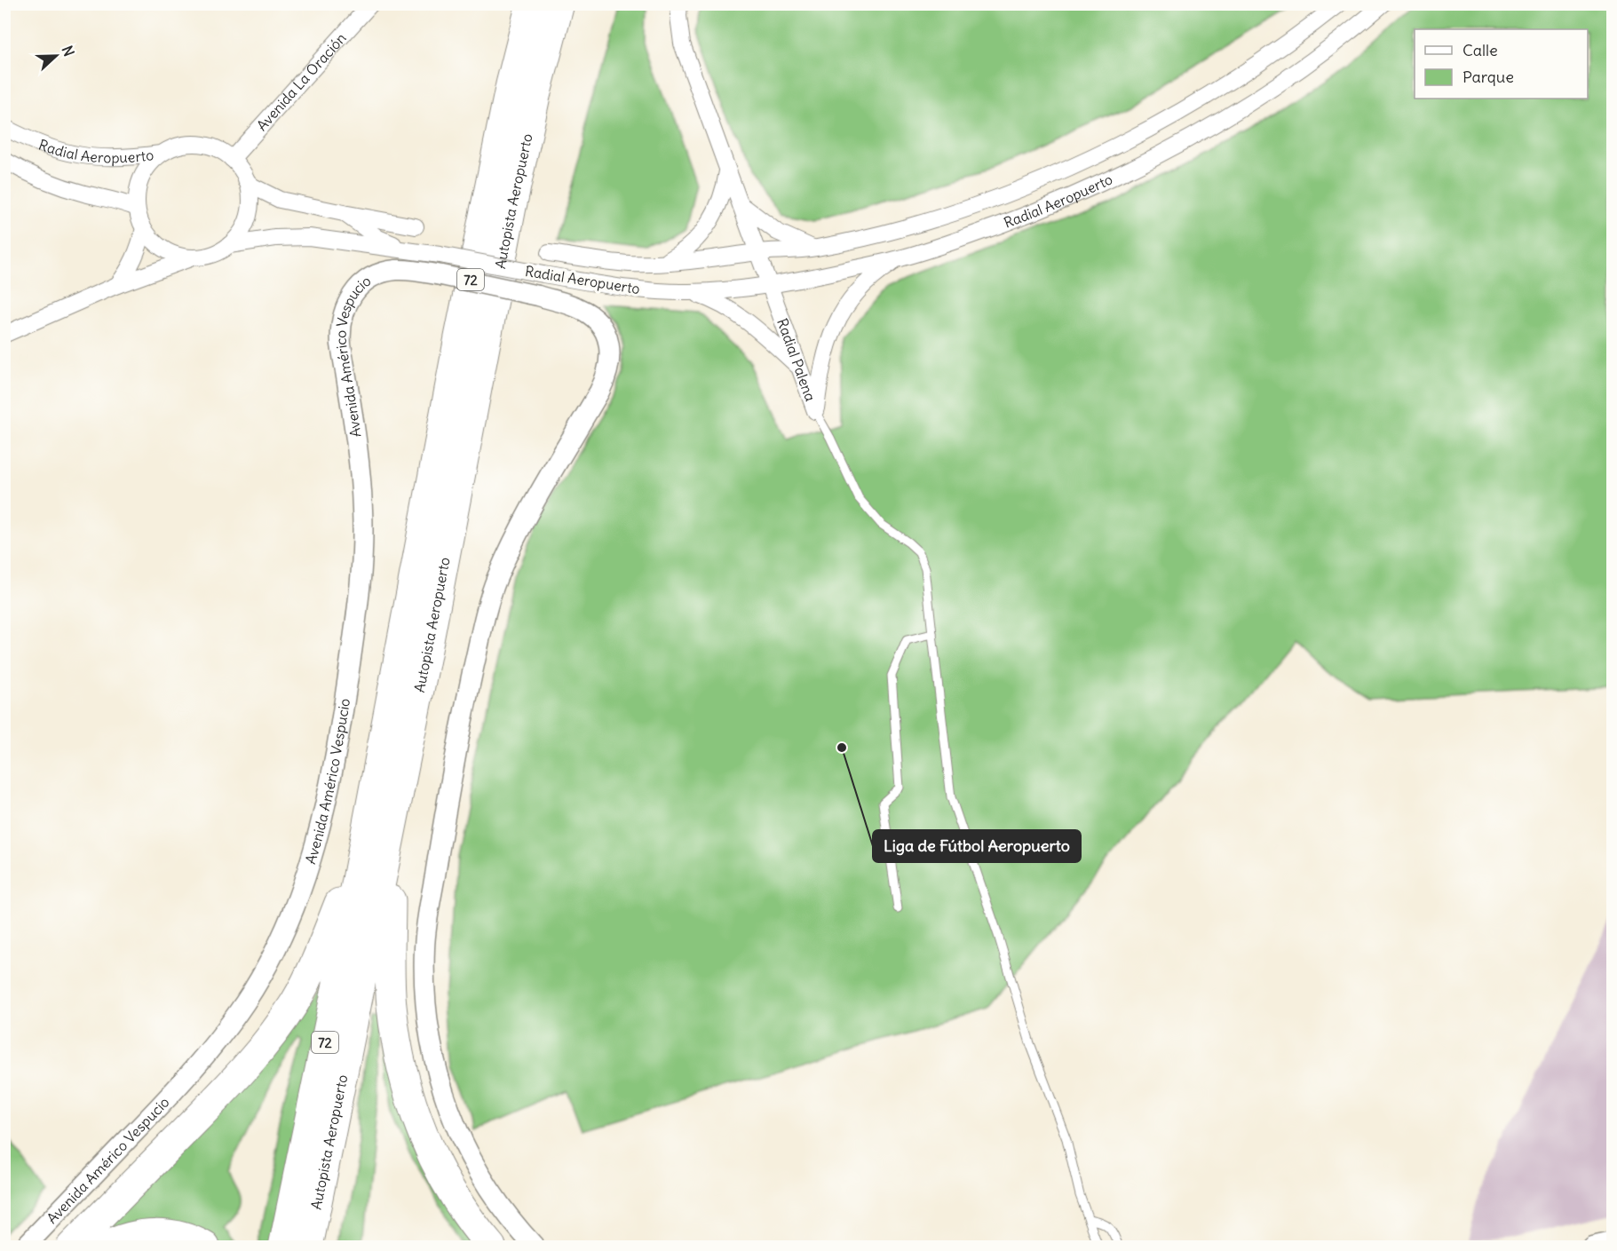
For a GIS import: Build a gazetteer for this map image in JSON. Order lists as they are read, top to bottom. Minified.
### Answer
{"streets":{"highway":["Autopista Aeropuerto","72"],"street":["Avenida La Oración","Radial Aeropuerto","Radial Palena","Avenida Américo Vespucio"]},"crossings":[["Avenida La Oración","Radial Aeropuerto"],["Radial Aeropuerto","Radial Palena"]],"places":["Liga de Fútbol Aeropuerto"],"legend":["Calle","Parque"],"north":"right"}
